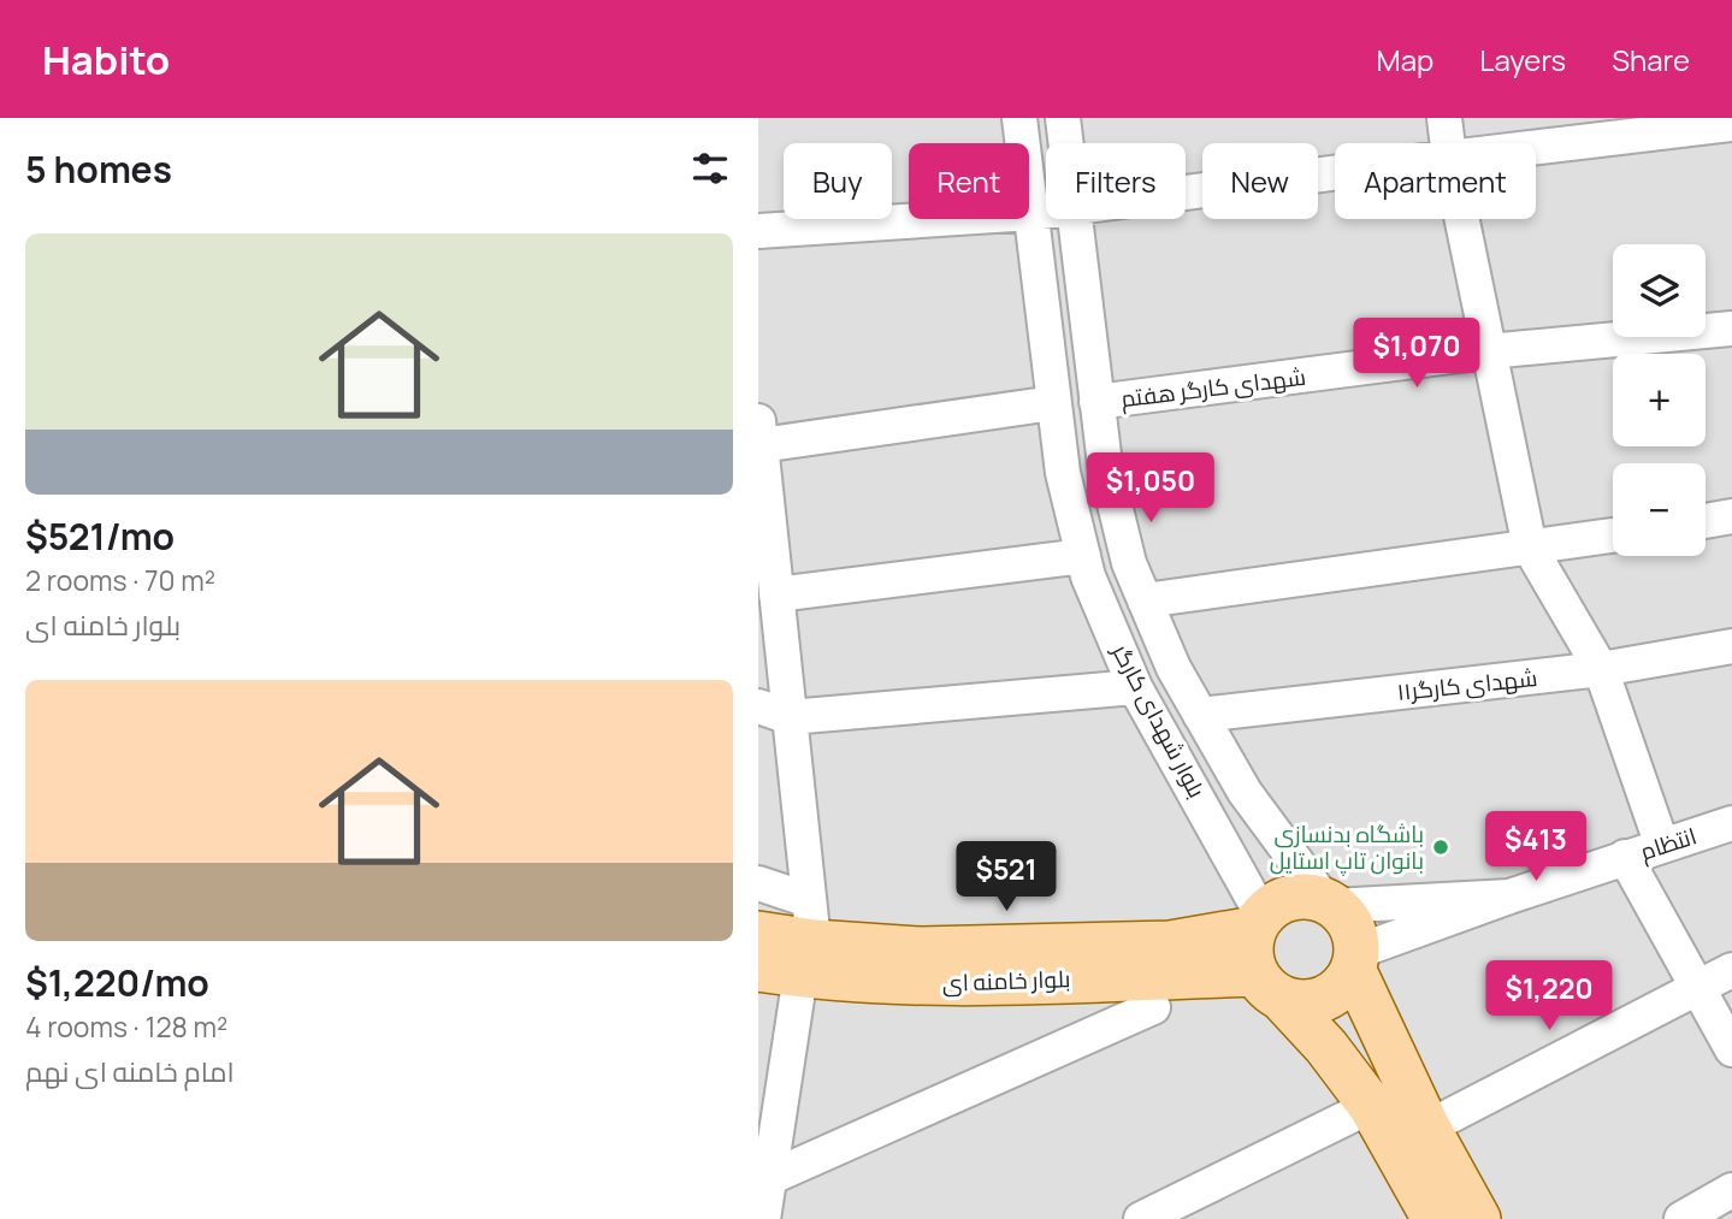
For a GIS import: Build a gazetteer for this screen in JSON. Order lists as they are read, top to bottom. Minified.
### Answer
{"streets":{"main road":["بلوار خامنه ای"],"street":["شهدای کارگر هفتم","شهدای کارگر۱۱","بلوار شهدای کارگر","انتظام"]},"crossings":[["شهدای کارگر هفتم","بلوار شهدای کارگر"],["شهدای کارگر۱۱","بلوار شهدای کارگر"],["بلوار شهدای کارگر","بلوار خامنه ای"]],"places":["باشگاه بدنسازی بانوان تاپ استایل"],"page":{"header":"Habito","nav":["Map","Layers","Share"],"heading":"5 homes","chip":["Buy","Rent","Filters","New","Apartment"],"list":[{"name":"$521/mo","note":"2 rooms · 70 m² · بلوار خامنه ای"},{"name":"$1,220/mo","note":"4 rooms · 128 m² · امام خامنه ای نهم"}],"map_buttons":["+","−"],"price":["$1,070","$1,050","$413","$521","$1,220"]}}
